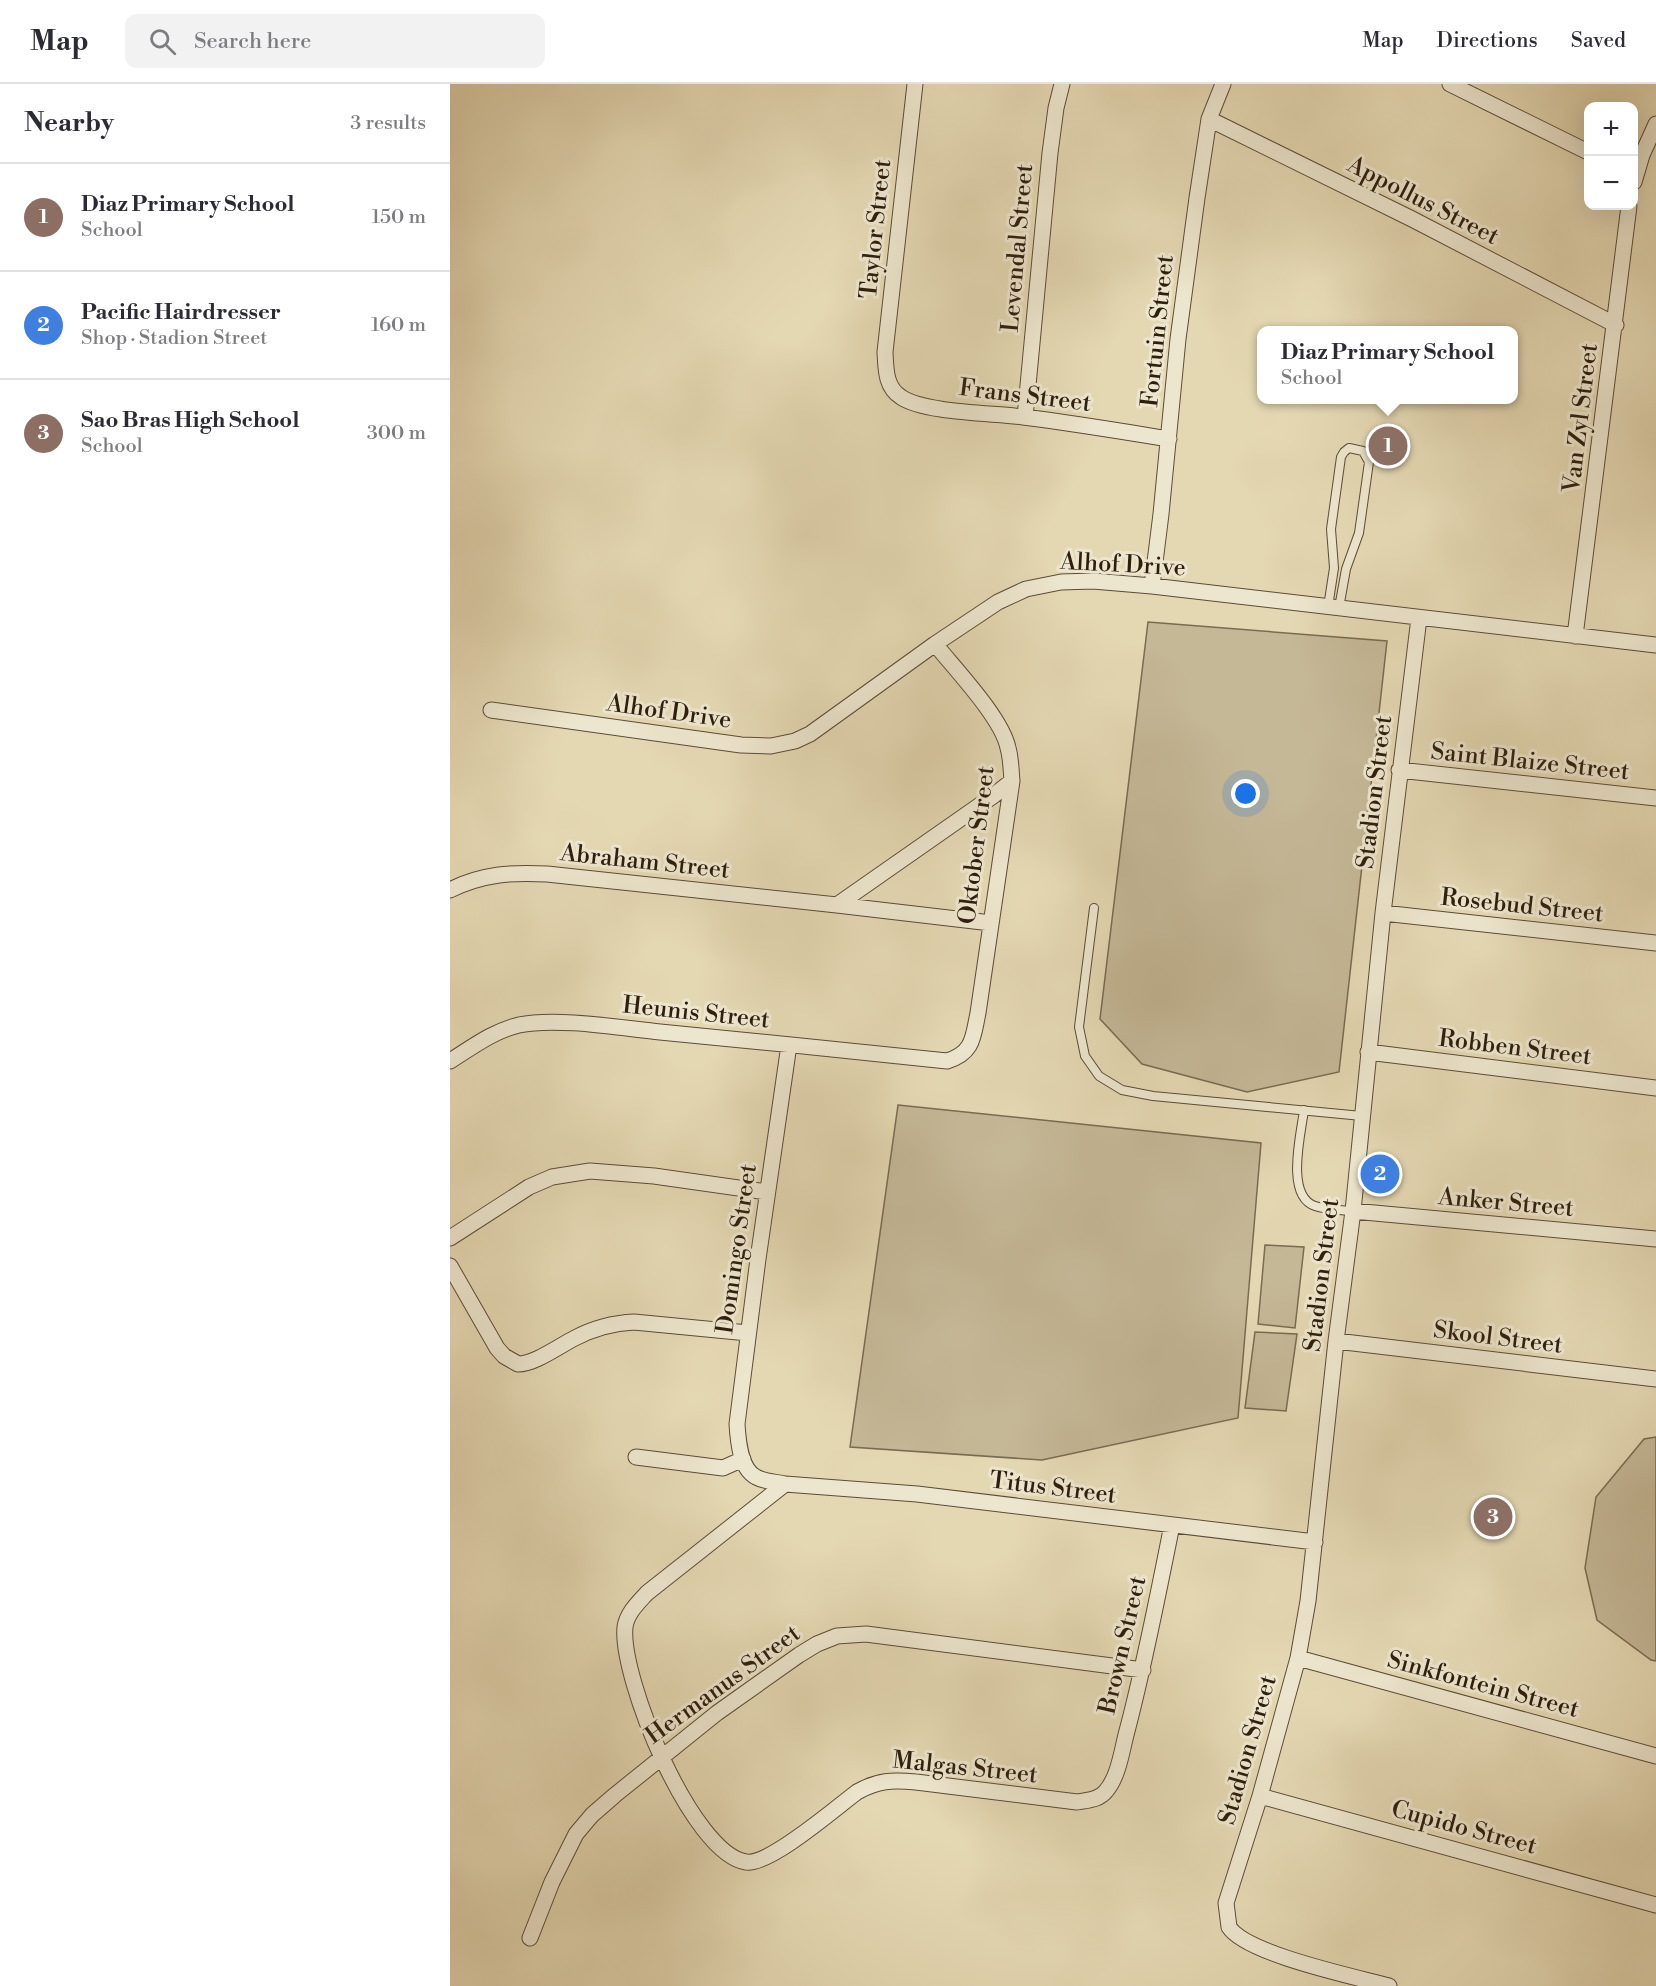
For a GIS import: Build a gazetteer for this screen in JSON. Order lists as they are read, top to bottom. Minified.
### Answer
{"streets":{"street":["Appollus Street","Taylor Street","Levendal Street","Fortuin Street","Frans Street","Van Zyl Street","Alhof Drive","Saint Blaize Street","Stadion Street","Oktober Street","Abraham Street","Rosebud Street","Heunis Street","Robben Street","Anker Street","Domingo Street","Skool Street","Titus Street","Brown Street","Hermanus Street","Sinkfontein Street","Malgas Street","Cupido Street"]},"crossings":[["Appollus Street","Fortuin Street"],["Appollus Street","Van Zyl Street"],["Taylor Street","Frans Street"],["Levendal Street","Frans Street"],["Fortuin Street","Frans Street"],["Fortuin Street","Alhof Drive"],["Van Zyl Street","Alhof Drive"],["Alhof Drive","Stadion Street"],["Alhof Drive","Oktober Street"],["Saint Blaize Street","Stadion Street"],["Stadion Street","Rosebud Street"],["Stadion Street","Robben Street"],["Stadion Street","Anker Street"],["Stadion Street","Skool Street"],["Stadion Street","Titus Street"],["Stadion Street","Sinkfontein Street"],["Stadion Street","Cupido Street"],["Oktober Street","Abraham Street"],["Oktober Street","Heunis Street"],["Heunis Street","Domingo Street"],["Domingo Street","Titus Street"],["Titus Street","Brown Street"],["Brown Street","Hermanus Street"],["Brown Street","Malgas Street"],["Hermanus Street","Malgas Street"]],"page":{"header":"Map","search":"Search here","nav":["Map","Directions","Saved"],"heading":["Nearby","3 results"],"map_buttons":["+","−"],"list":[{"mark":"1","name":"Diaz Primary School","note":"School","value":"150 m"},{"mark":"2","name":"Pacific Hairdresser","note":"Shop · Stadion Street","value":"160 m"},{"mark":"3","name":"Sao Bras High School","note":"School","value":"300 m"}],"popup":["Diaz Primary School","School"],"pins":["1","2","3"]}}
